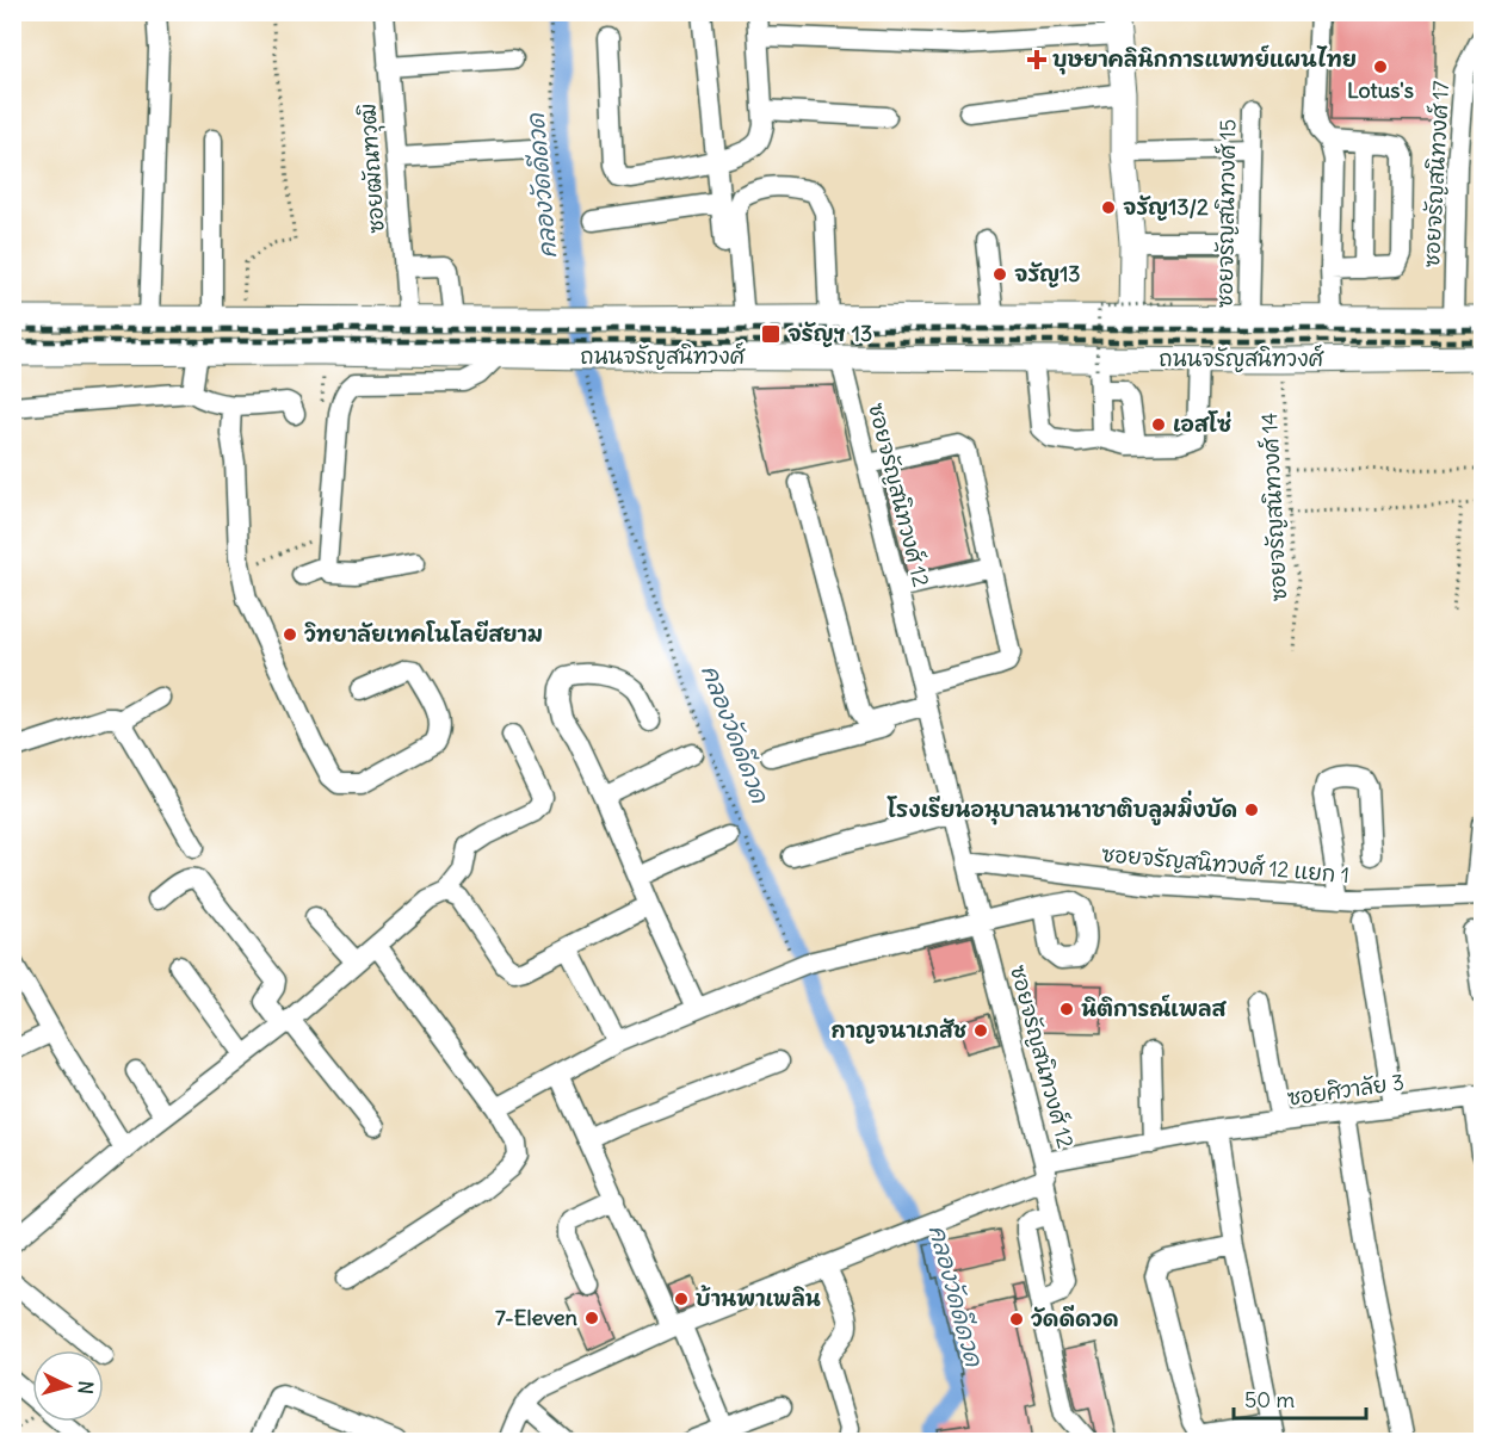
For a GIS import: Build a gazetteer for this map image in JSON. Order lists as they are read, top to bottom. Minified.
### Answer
{"streets":{"main road":["ถนนจรัญสนิทวงศ์"],"street":["ซอยฒัณฑวุฒิ","ซอยจรัญสนิทวงศ์ 17","ซอยจรัญสนิทวงศ์ 15","ซอยจรัญสนิทวงศ์ 12","ซอยจรัญสนิทวงศ์ 12 แยก 1","ซอยศิวาลัย 3"],"path":["ซอยจรัญสนิทวงศ์ 14"]},"crossings":[["ซอยฒัณฑวุฒิ","ถนนจรัญสนิทวงศ์"],["ซอยจรัญสนิทวงศ์ 17","ถนนจรัญสนิทวงศ์"],["ซอยจรัญสนิทวงศ์ 15","ถนนจรัญสนิทวงศ์"],["ถนนจรัญสนิทวงศ์","ซอยจรัญสนิทวงศ์ 12"],["ถนนจรัญสนิทวงศ์","ซอยจรัญสนิทวงศ์ 14"],["ซอยจรัญสนิทวงศ์ 12","ซอยจรัญสนิทวงศ์ 12 แยก 1"],["ซอยจรัญสนิทวงศ์ 12","ซอยศิวาลัย 3"]],"water":["คลองวัดดีดวด"],"places":{"health":["บุษยาคลินิกการแพทย์แผนไทย"],"other":["Lotus's","จรัญ13/2","จรัญ13","เอสโซ่","วิทยาลัยเทคโนโลยีสยาม","โรงเรียนอนุบาลนานาชาติบลูมมิ่งบัด","นิติการณ์เพลส","กาญจนาเภสัช","บ้านพาเพลิน","7-Eleven","วัดดีดวด"],"transit":["จรัญฯ 13"]},"scale_bar":"50 m","north":"right"}
